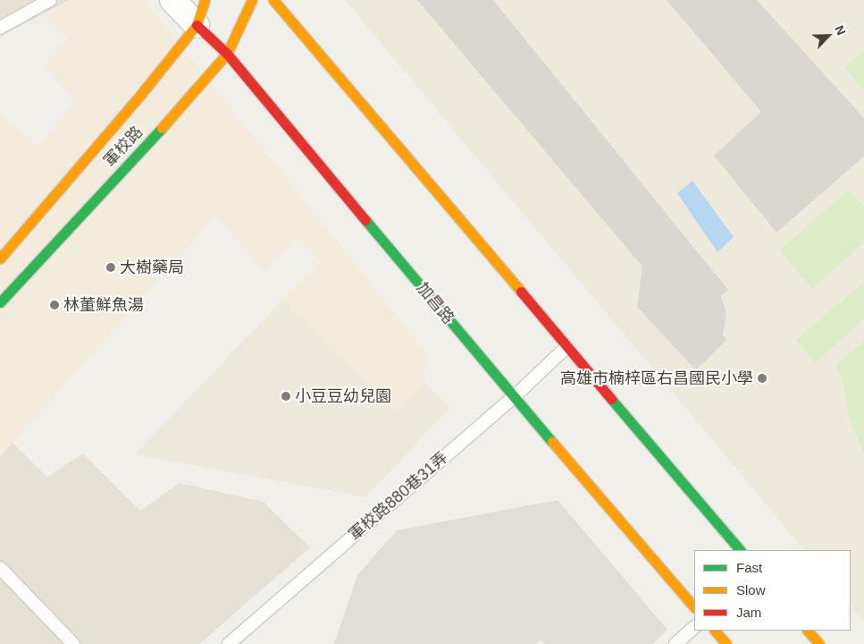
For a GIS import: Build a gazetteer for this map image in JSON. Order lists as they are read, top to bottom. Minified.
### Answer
{"streets":{"street":["軍校路","加昌路"],"lane":["軍校路880巷31弄"]},"crossings":[["軍校路","加昌路"],["加昌路","軍校路880巷31弄"]],"places":["大樹藥局","林董鮮魚湯","高雄市楠梓區右昌國民小學","小豆豆幼兒園"],"legend":["Fast","Slow","Jam"],"north":"top right"}
